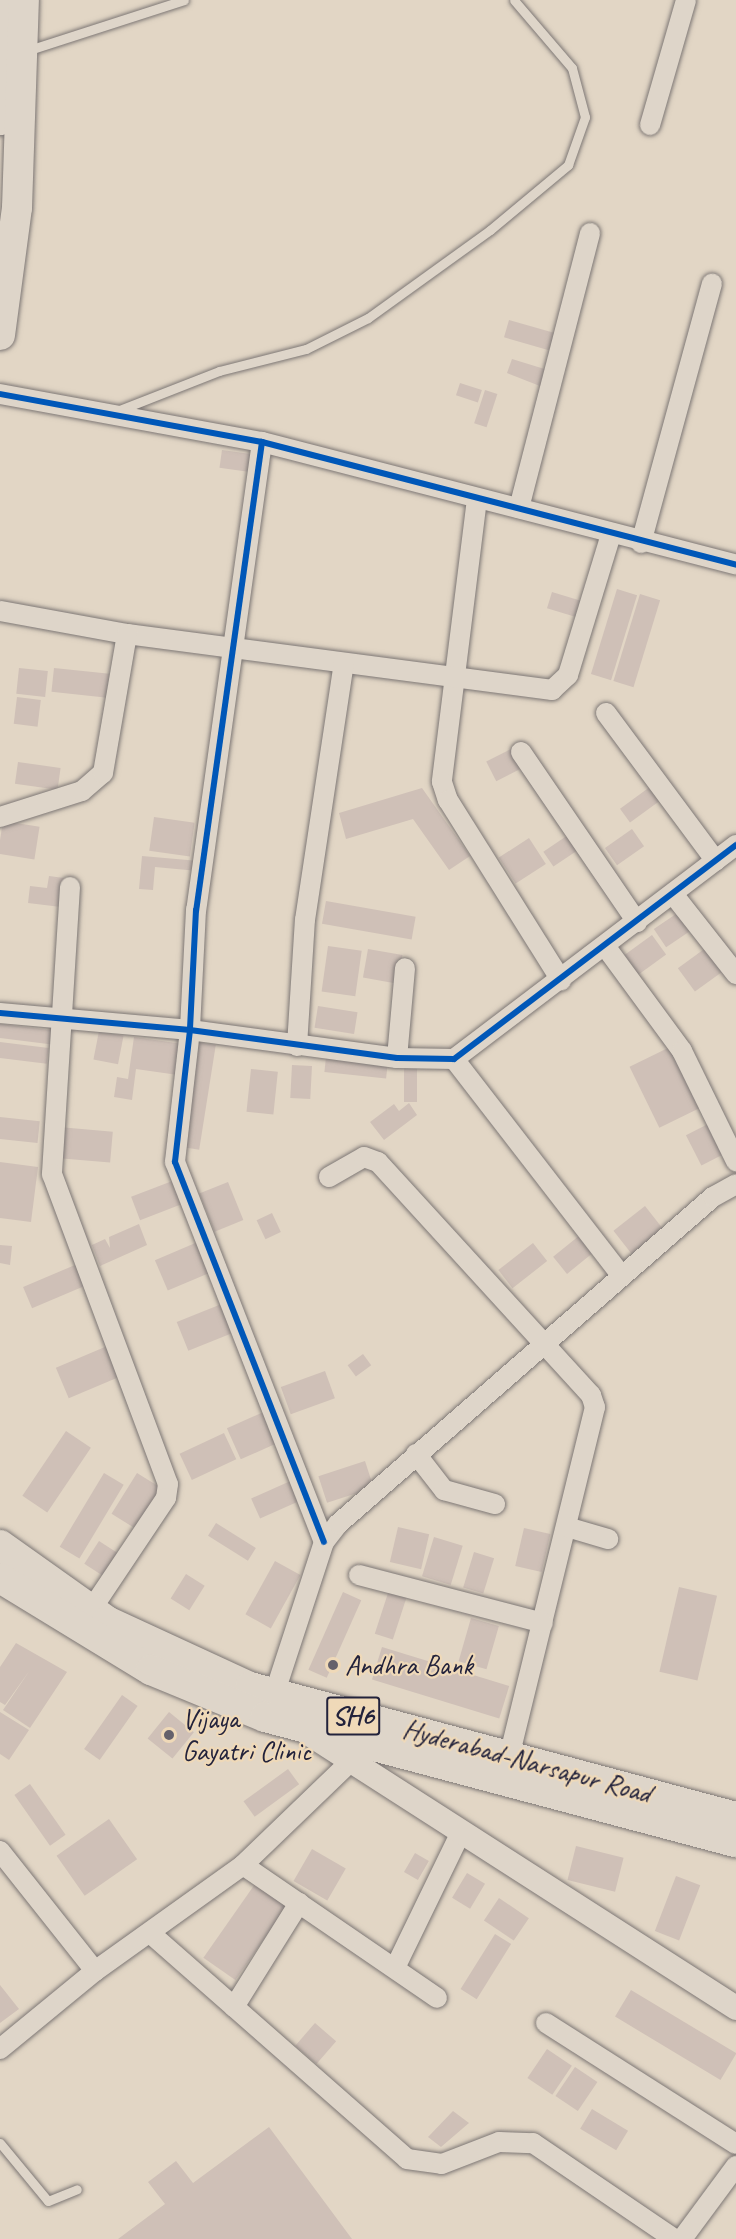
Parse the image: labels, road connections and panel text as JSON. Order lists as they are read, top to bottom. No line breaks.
{"streets":{"main road":["SH6","Hyderabad-Narsapur Road"]},"places":["Andhra Bank","Vijaya Gayatri Clinic"]}
